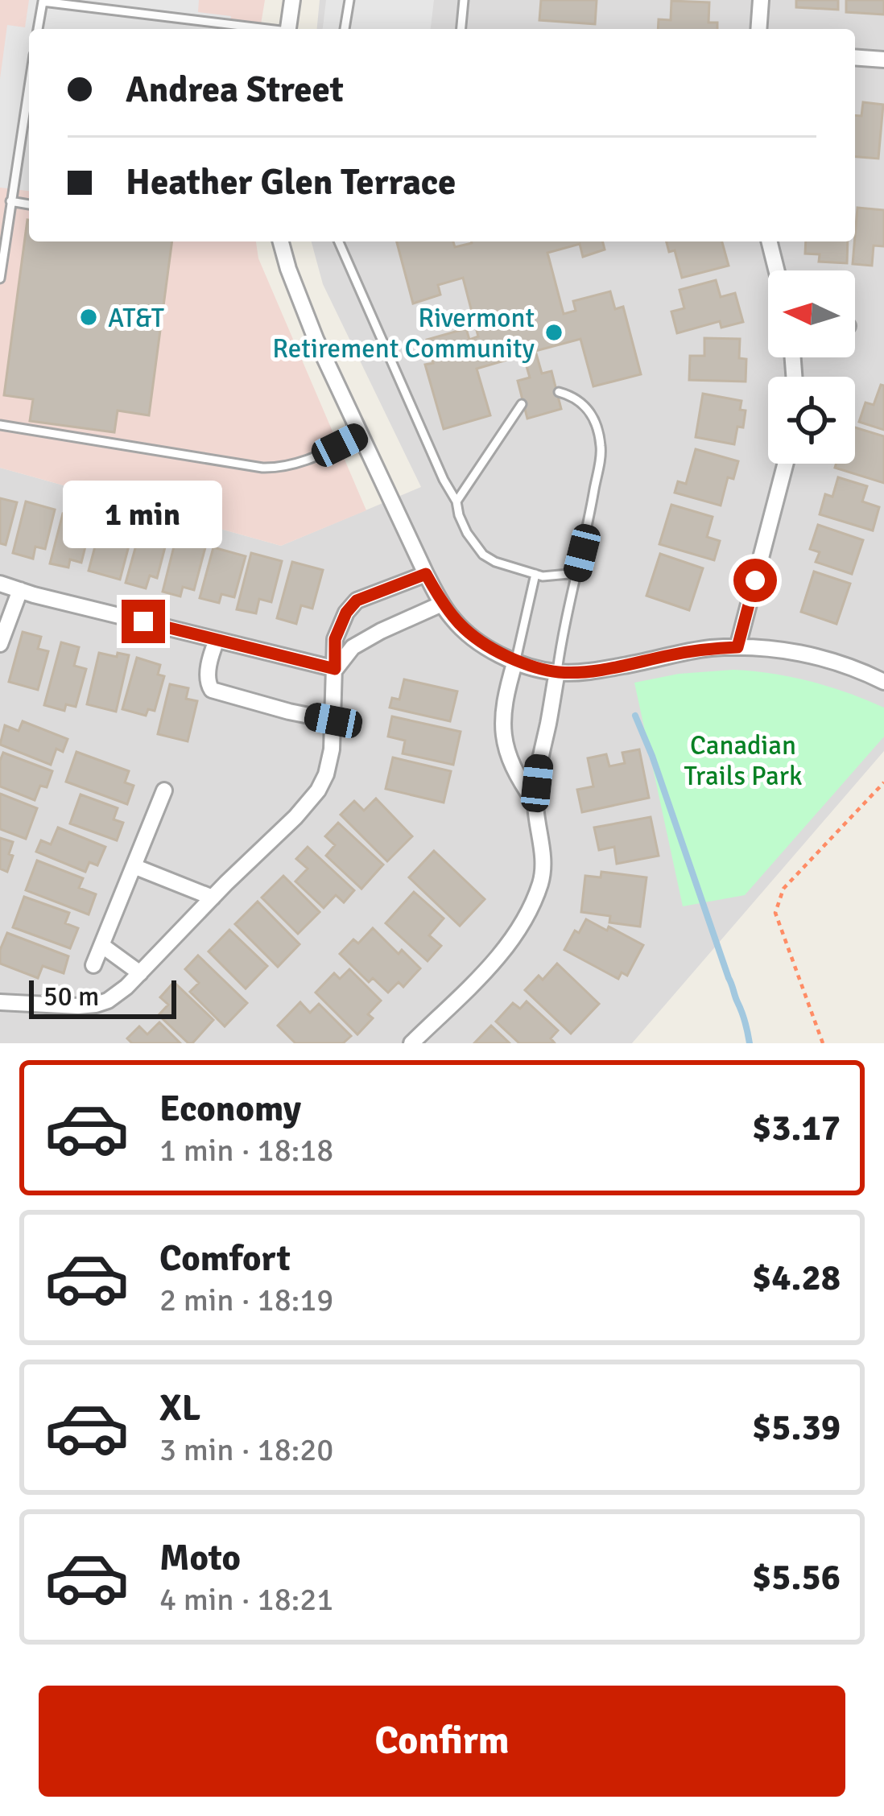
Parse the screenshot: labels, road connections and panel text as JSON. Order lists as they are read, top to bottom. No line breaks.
{"parks":["Canadian Trails Park"],"places":["AT&T","Rivermont Retirement Community"],"scale_bar":"50 m","north":"left","page":{"banner":["Andrea Street","Heather Glen Terrace"],"bubble":"1 min","scale":"50 m","list":[{"name":"Economy","note":"1 min · 18:18","value":"$3.17"},{"name":"Comfort","note":"2 min · 18:19","value":"$4.28"},{"name":"XL","note":"3 min · 18:20","value":"$5.39"},{"name":"Moto","note":"4 min · 18:21","value":"$5.56"}],"buttons":"Confirm"}}
